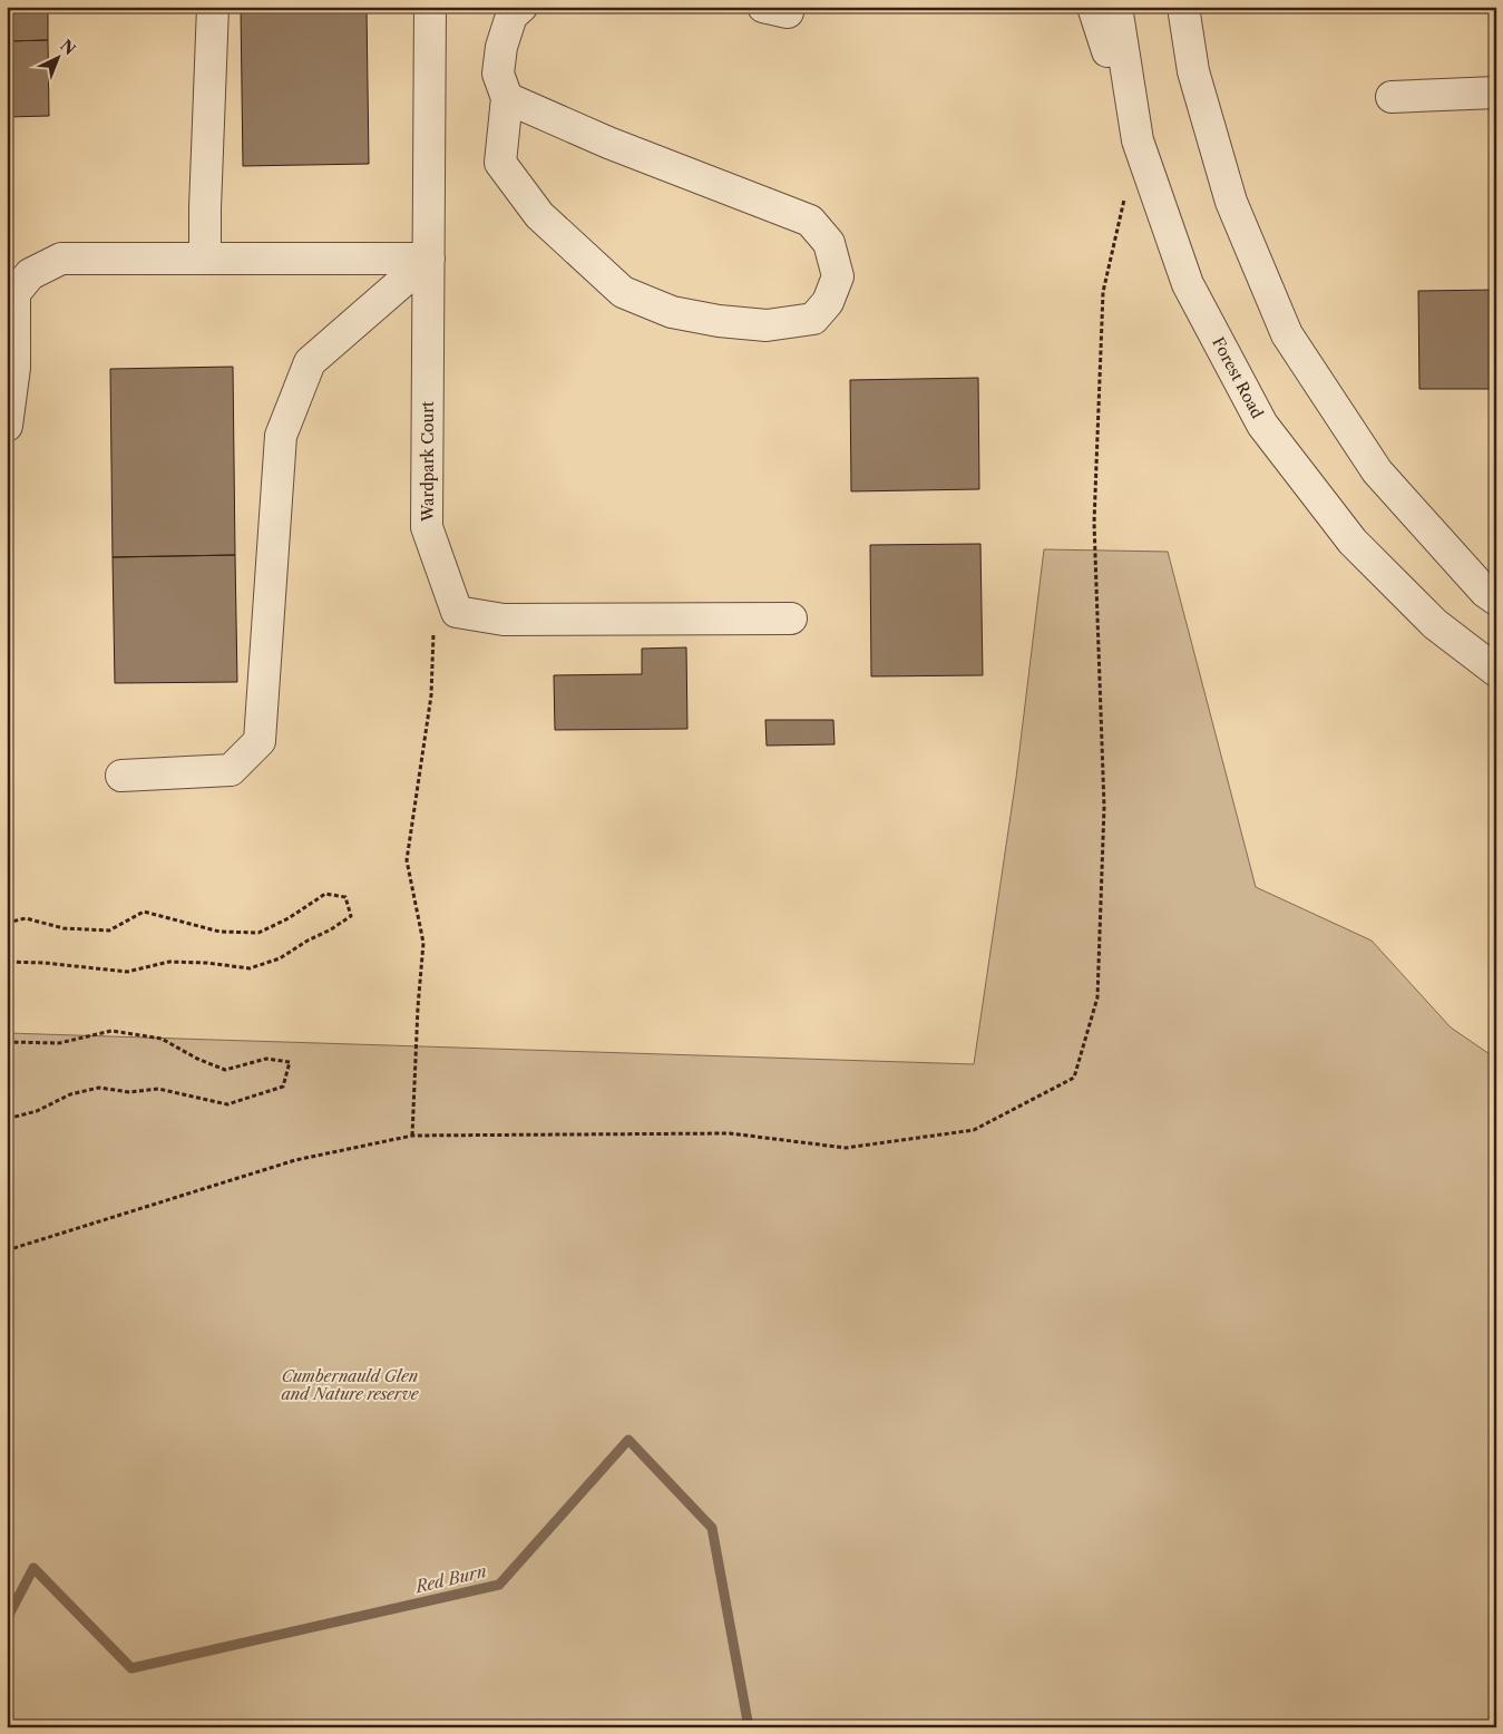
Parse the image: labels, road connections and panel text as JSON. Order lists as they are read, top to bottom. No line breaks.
{"streets":{"street":["Forest Road","Wardpark Court"]},"water":["Red Burn"],"parks":["Cumbernauld Glen and Nature reserve"],"north":"top right"}
